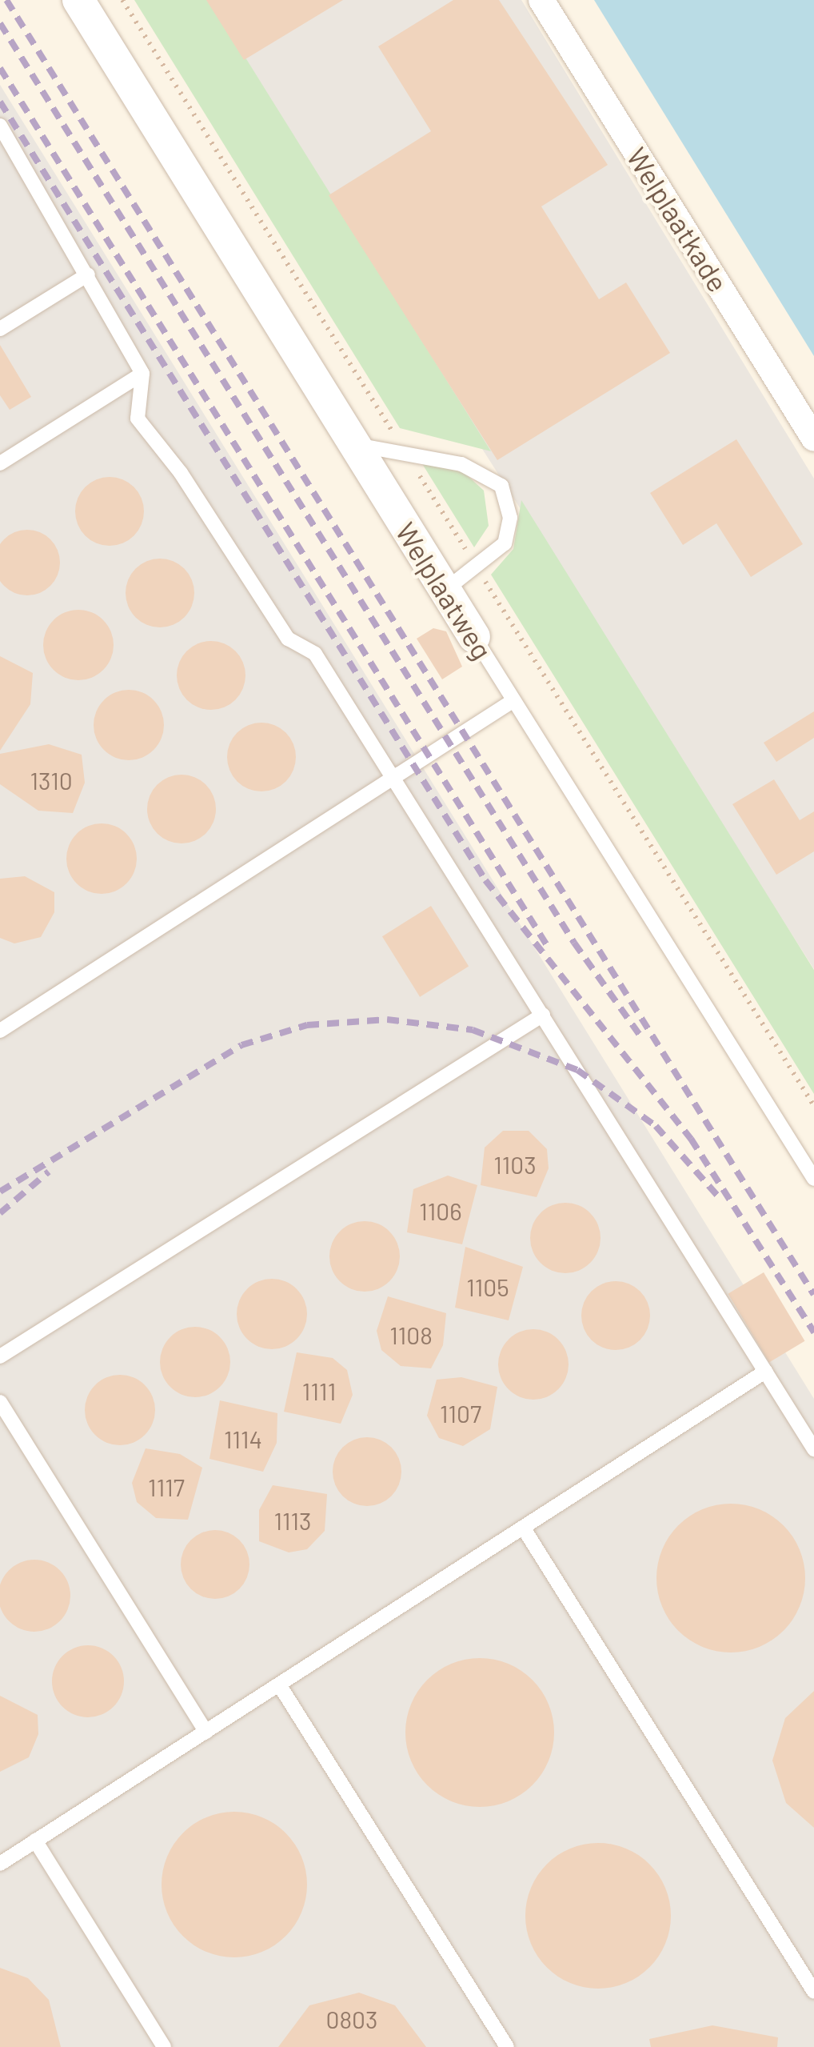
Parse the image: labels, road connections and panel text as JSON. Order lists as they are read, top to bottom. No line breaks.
{"streets":{"street":["Welplaatkade","Welplaatweg"]},"house_numbers":["1310","1103","1106","1105","1108","1111","1107","1114","1117","1113","0803"]}
